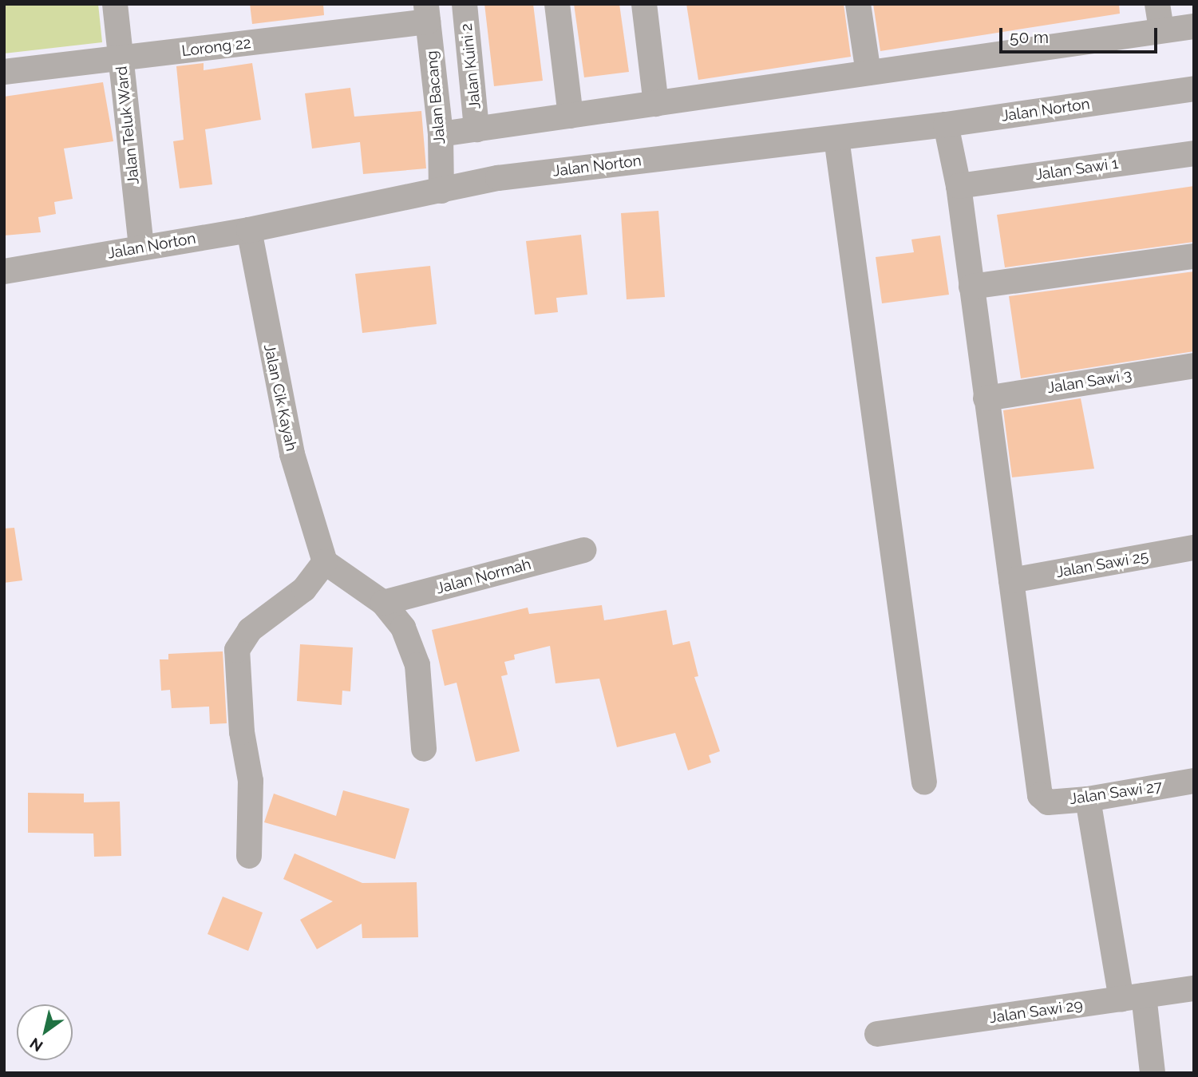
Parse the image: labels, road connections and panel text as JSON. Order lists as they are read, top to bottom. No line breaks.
{"streets":{"street":["Lorong 22","Jalan Kuini 2","Jalan Bacang","Jalan Norton","Jalan Teluk Ward","Jalan Sawi 1","Jalan Sawi 3","Jalan Cik Kayah","Jalan Sawi 25","Jalan Normah","Jalan Sawi 27","Jalan Sawi 29"]},"crossings":[["Lorong 22","Jalan Bacang"],["Lorong 22","Jalan Teluk Ward"],["Jalan Bacang","Jalan Norton"],["Jalan Norton","Jalan Teluk Ward"],["Jalan Norton","Jalan Cik Kayah"],["Jalan Sawi 25","Jalan Sawi 27"]],"scale_bar":"50 m","north":"bottom left"}
